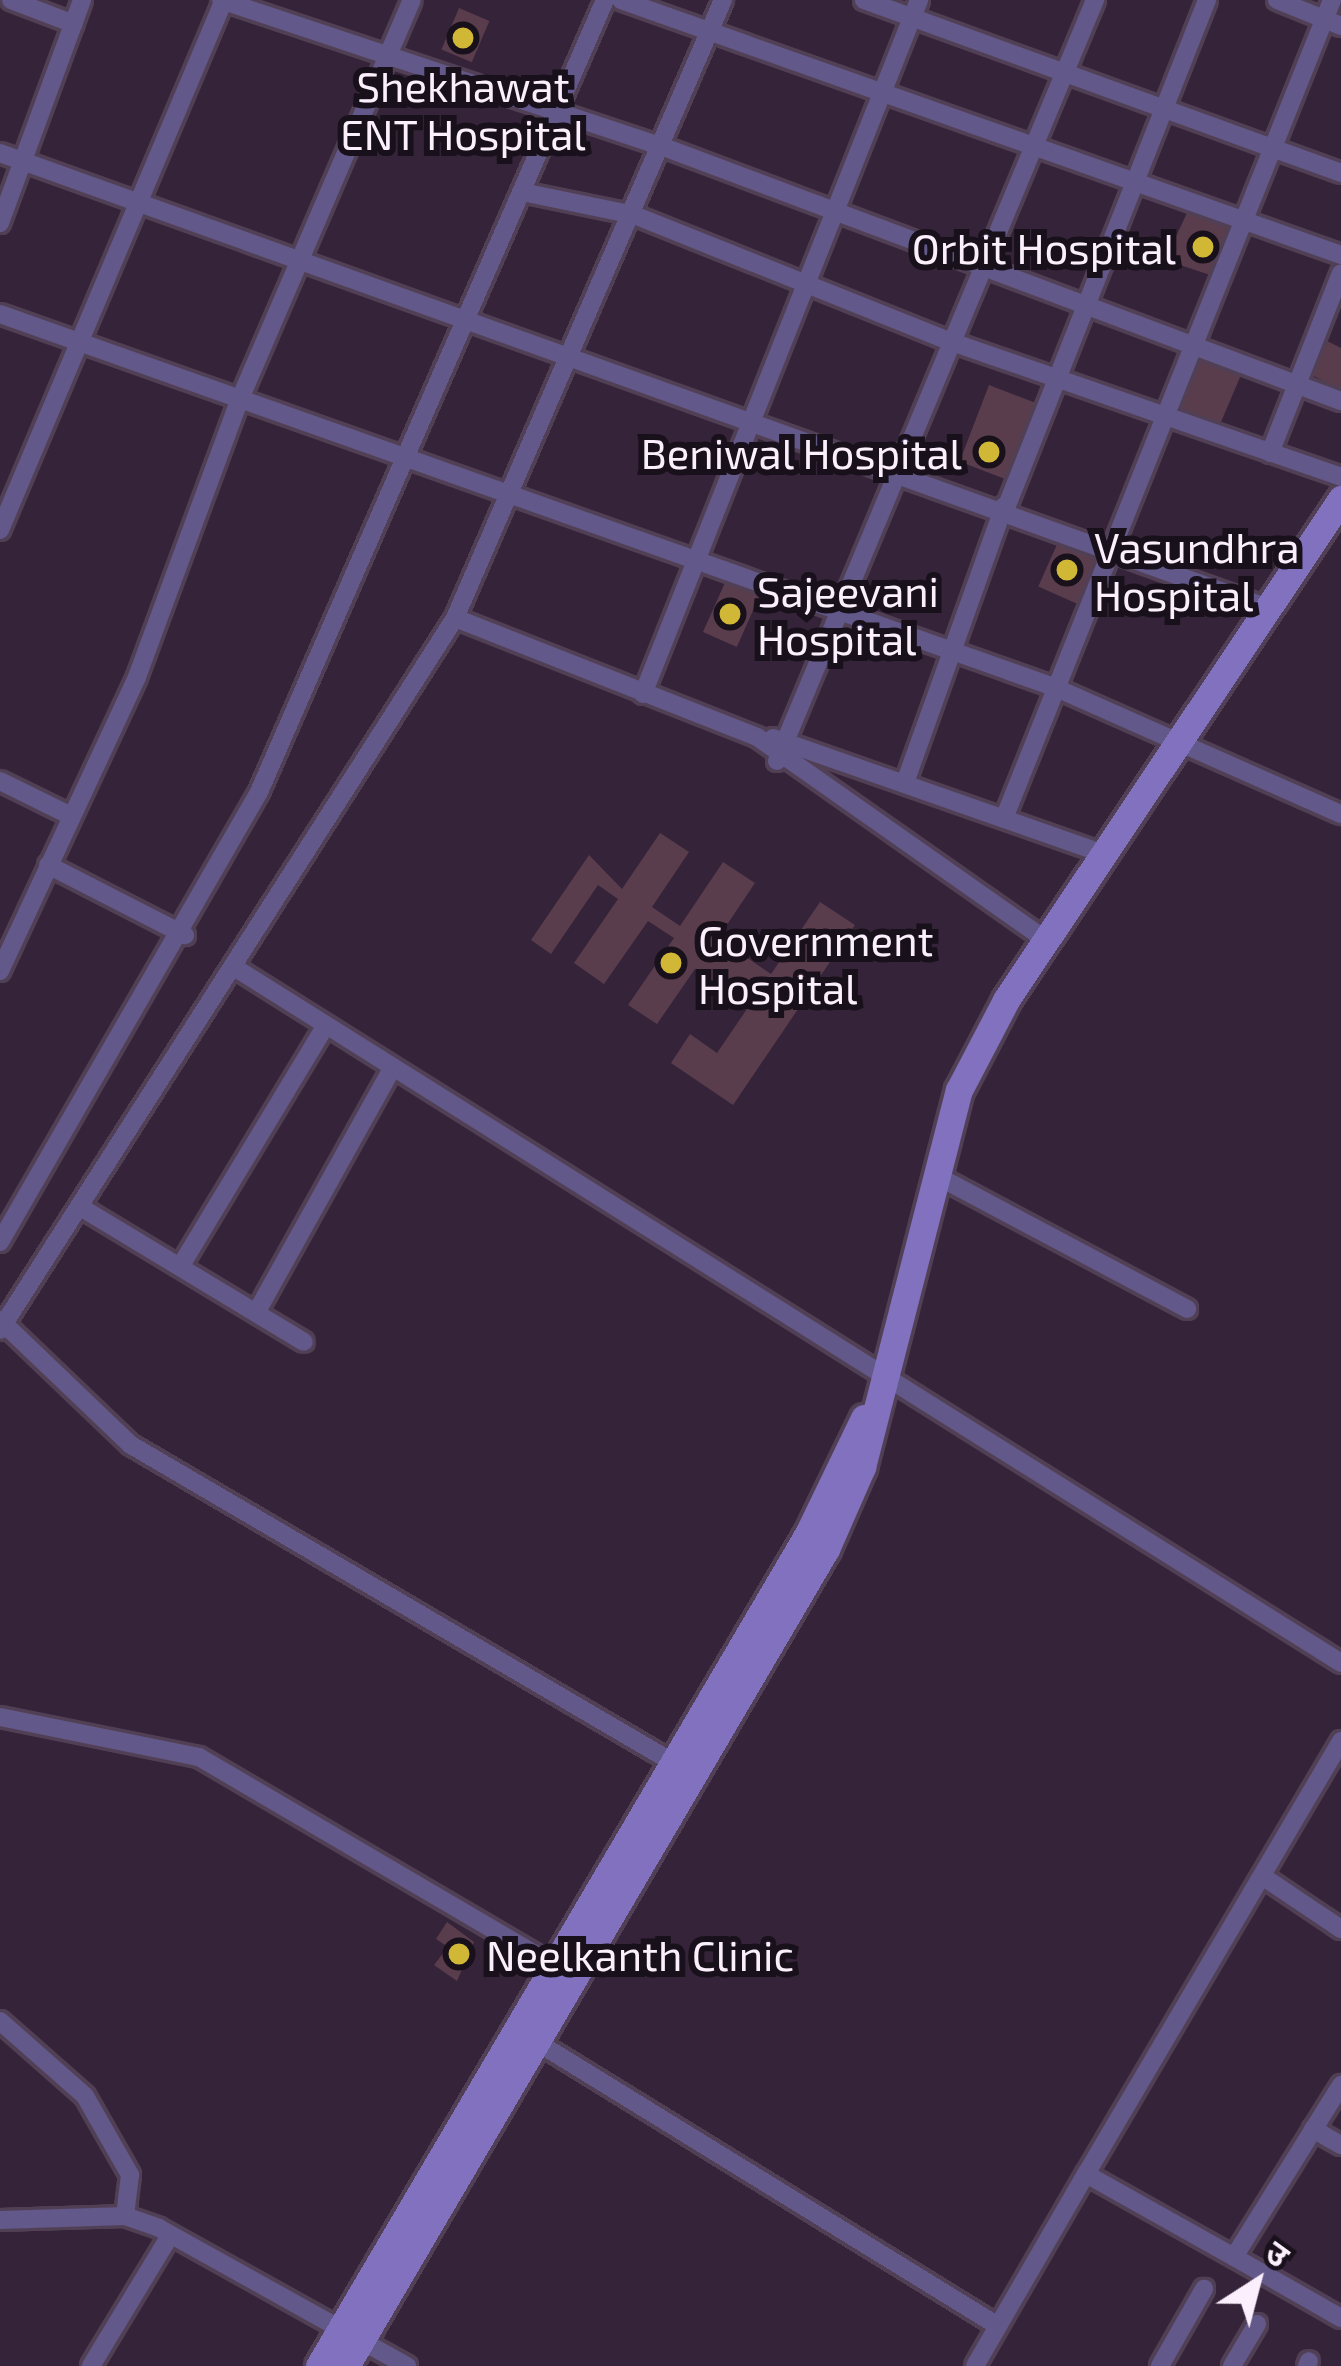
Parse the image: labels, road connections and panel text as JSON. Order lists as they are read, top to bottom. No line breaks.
{"places":["Shekhawat ENT Hospital","Orbit Hospital","Beniwal Hospital","Vasundhra Hospital","Sajeevani Hospital","Government Hospital","Neelkanth Clinic"],"north":"top right"}
